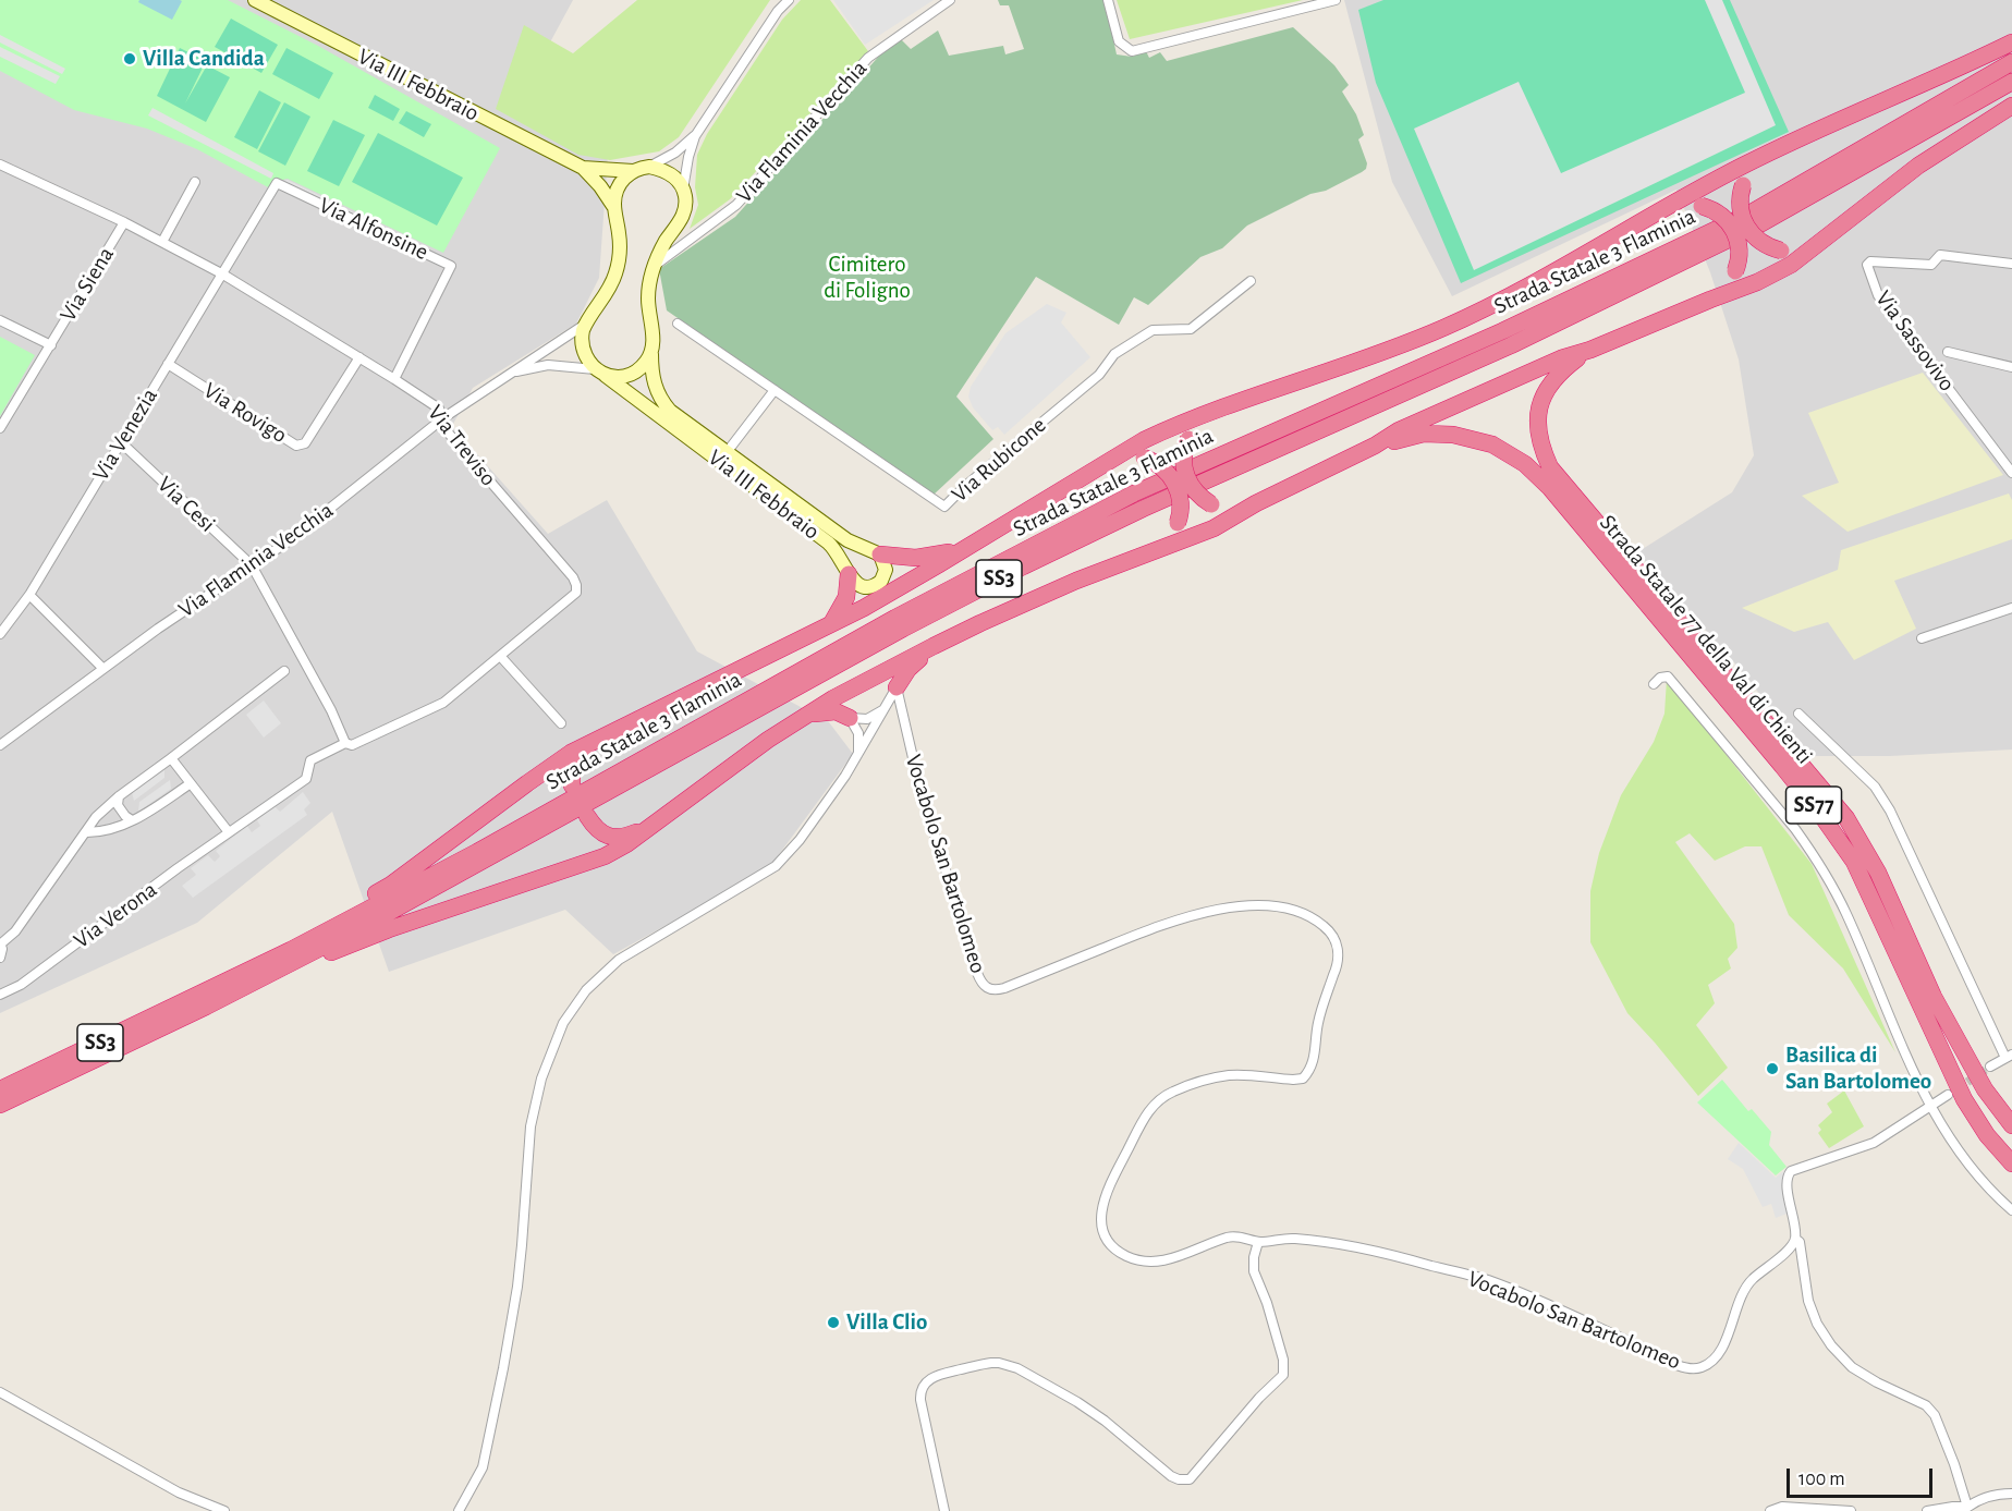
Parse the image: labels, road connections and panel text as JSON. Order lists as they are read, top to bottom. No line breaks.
{"streets":{"highway":["Strada Statale 3 Flaminia","SS3","Strada Statale 77 della Val di Chienti","SS77"],"main road":["Via III Febbraio","Via Flaminia Vecchia"],"street":["Via Alfonsine","Via Siena","Via Sassovivo","Via Rovigo","Via Venezia","Via Treviso","Via Rubicone","Via Cesi","Vocabolo San Bartolomeo","Via Verona"]},"crossings":[["Via III Febbraio","Via Flaminia Vecchia"],["Via Flaminia Vecchia","Via Treviso"],["Via Flaminia Vecchia","Via Cesi"],["Via Alfonsine","Via Venezia"],["Via Alfonsine","Via Treviso"],["Via Siena","Via Treviso"],["Via Rovigo","Via Venezia"],["Via Rovigo","Via Treviso"],["Via Venezia","Via Treviso"],["Via Venezia","Via Cesi"],["Via Treviso","Via Verona"]],"parks":["Cimitero di Foligno"],"places":["Villa Candida","Basilica di San Bartolomeo","Villa Clio"],"scale_bar":"100 m"}
